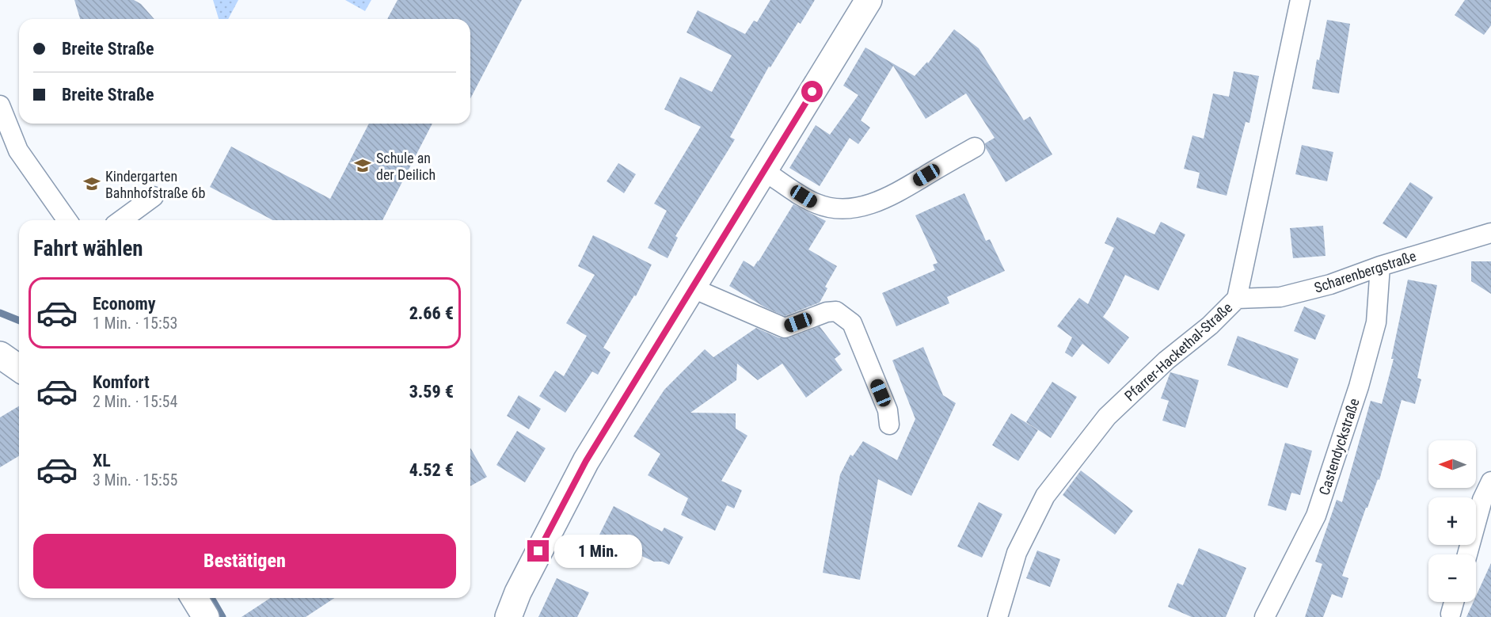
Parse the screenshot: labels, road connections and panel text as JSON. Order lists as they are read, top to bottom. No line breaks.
{"streets":{"street":["Scharenbergstraße","Pfarrer-Hackethal-Straße","Castendyckstraße"]},"crossings":[["Scharenbergstraße","Pfarrer-Hackethal-Straße"],["Scharenbergstraße","Castendyckstraße"]],"places":{"school or university":["Schule an der Deilich","Kindergarten Bahnhofstraße 6b"]},"north":"left","page":{"banner":["Breite Straße","Breite Straße"],"heading":"Fahrt wählen","list":[{"name":"Economy","note":"1 Min. · 15:53","value":"2.66 €"},{"name":"Komfort","note":"2 Min. · 15:54","value":"3.59 €"},{"name":"XL","note":"3 Min. · 15:55","value":"4.52 €"}],"map_buttons":["+","−"],"buttons":"Bestätigen","bubble":"1 Min."}}
